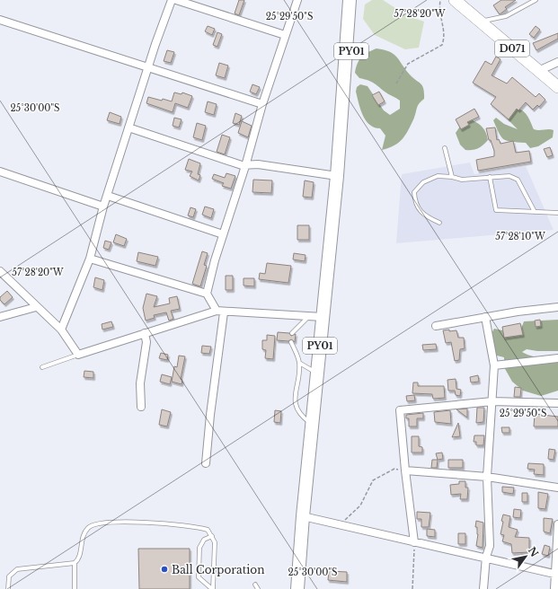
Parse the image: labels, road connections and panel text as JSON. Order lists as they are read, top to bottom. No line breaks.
{"streets":{"highway":["PY01"],"main road":["D071"]},"places":["Ball Corporation"],"north":"top right","coordinates":["57°28'20\"W","25°29'50\"S","25°30'00\"S","57°28'10\"W"]}
